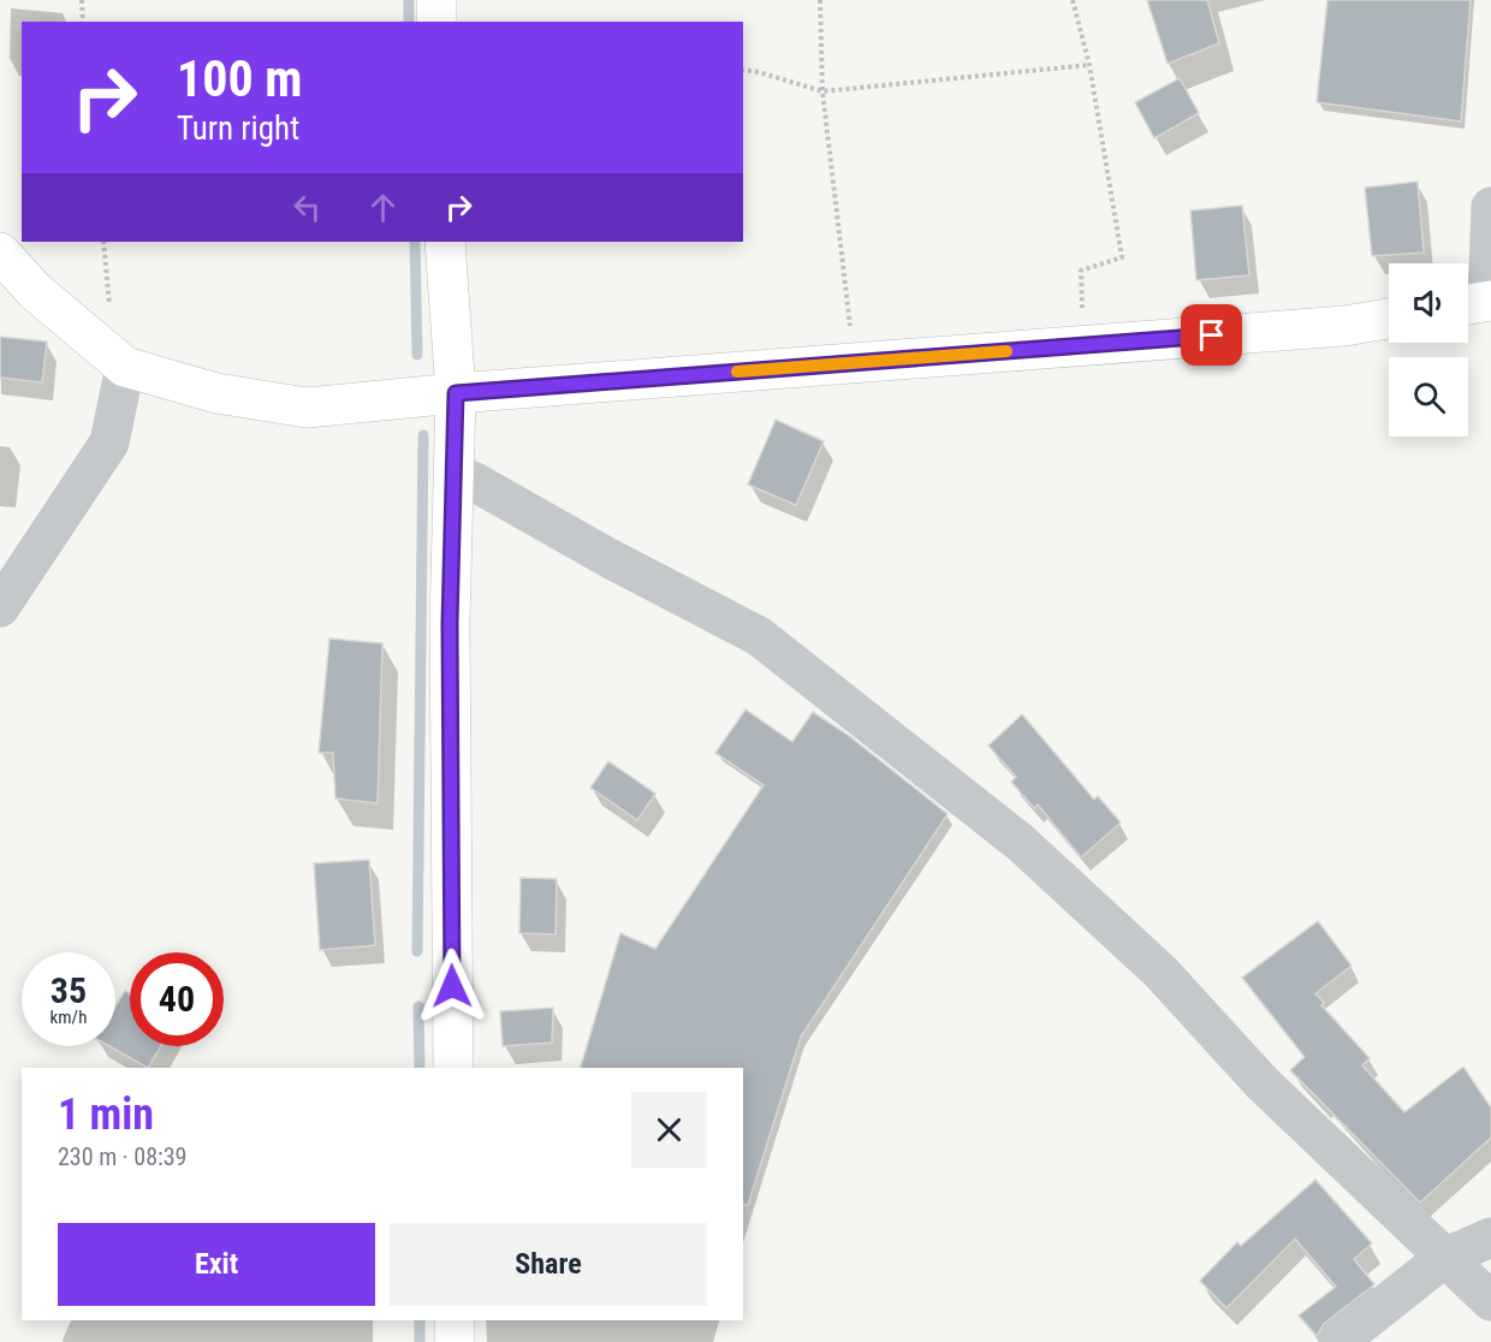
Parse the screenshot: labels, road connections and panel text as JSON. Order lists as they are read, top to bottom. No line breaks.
{"page":{"turn":["100 m","Turn right"],"speed":"35 km/h","limit":"40","heading":["1 min","230 m · 08:39"],"buttons":["Exit","Share"]}}
